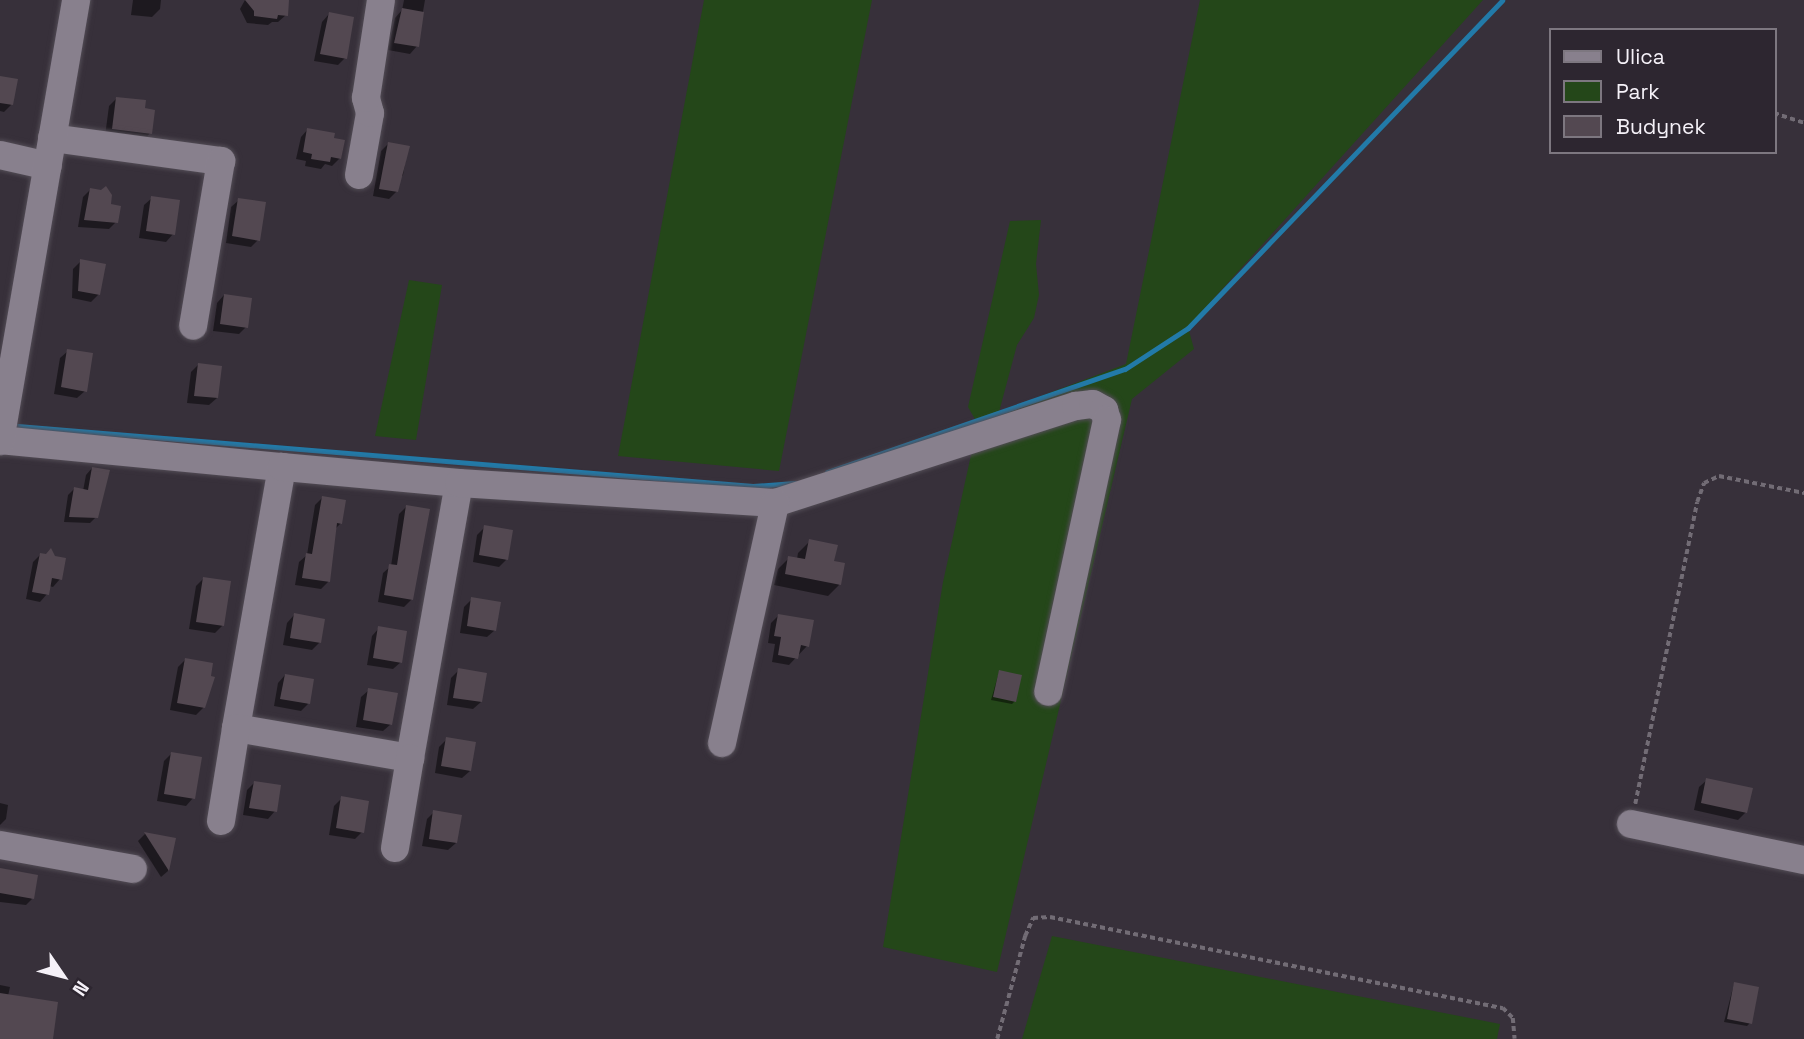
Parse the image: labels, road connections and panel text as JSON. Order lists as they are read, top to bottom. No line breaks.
{"legend":["Ulica","Park","Budynek"],"north":"bottom right"}
